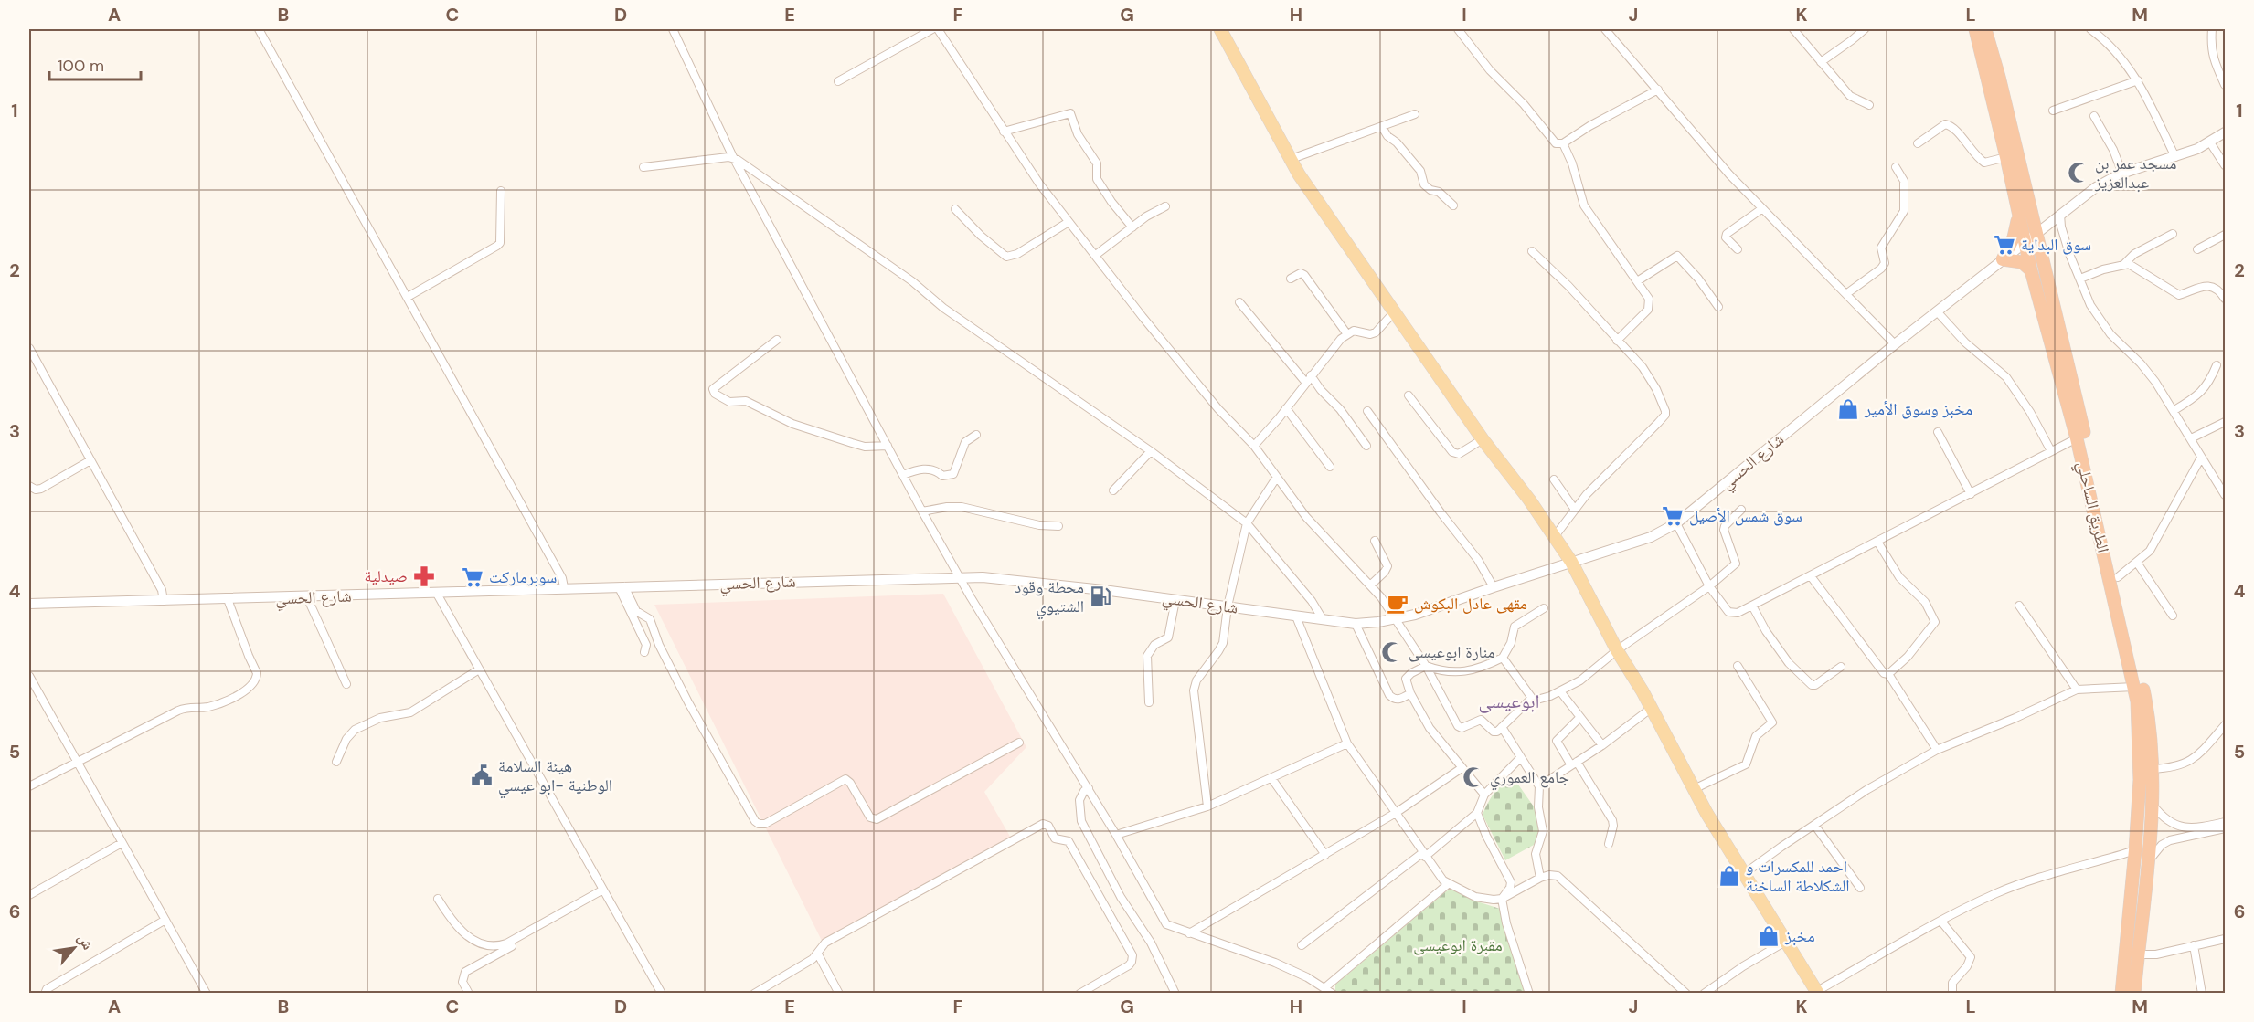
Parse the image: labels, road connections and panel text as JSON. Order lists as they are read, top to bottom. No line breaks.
{"streets":{"highway":["الطريق الساحلي"],"street":["شارع الحسي"]},"crossings":[["شارع الحسي","الطريق الساحلي"]],"districts":["ابوعيسى"],"parks":["مقبرة ابوعيسى"],"places":{"mosque":["مسجد عمر بن عبدالعزيز","منارة ابوعيسى","جامع العموري"],"supermarket":["سوق البداية","سوق شمس الأصيل","سوبرماركت"],"shop":["مخبز وسوق الأمير","احمد للمكسرات و الشكلاطة الساخنة","مخبز"],"pharmacy":["صيدلية"],"fuel station":["محطة وقود الشتيوي"],"cafe":["مقهى عادل البكوش"],"public building":["هيئة السلامة الوطنية -ابو عيسي"]},"scale_bar":"100 m","north":"top right","grid":{"columns":["A","B","C","D","E","F","G","H","I","J","K","L","M"],"rows":["1","2","3","4","5","6"]}}
